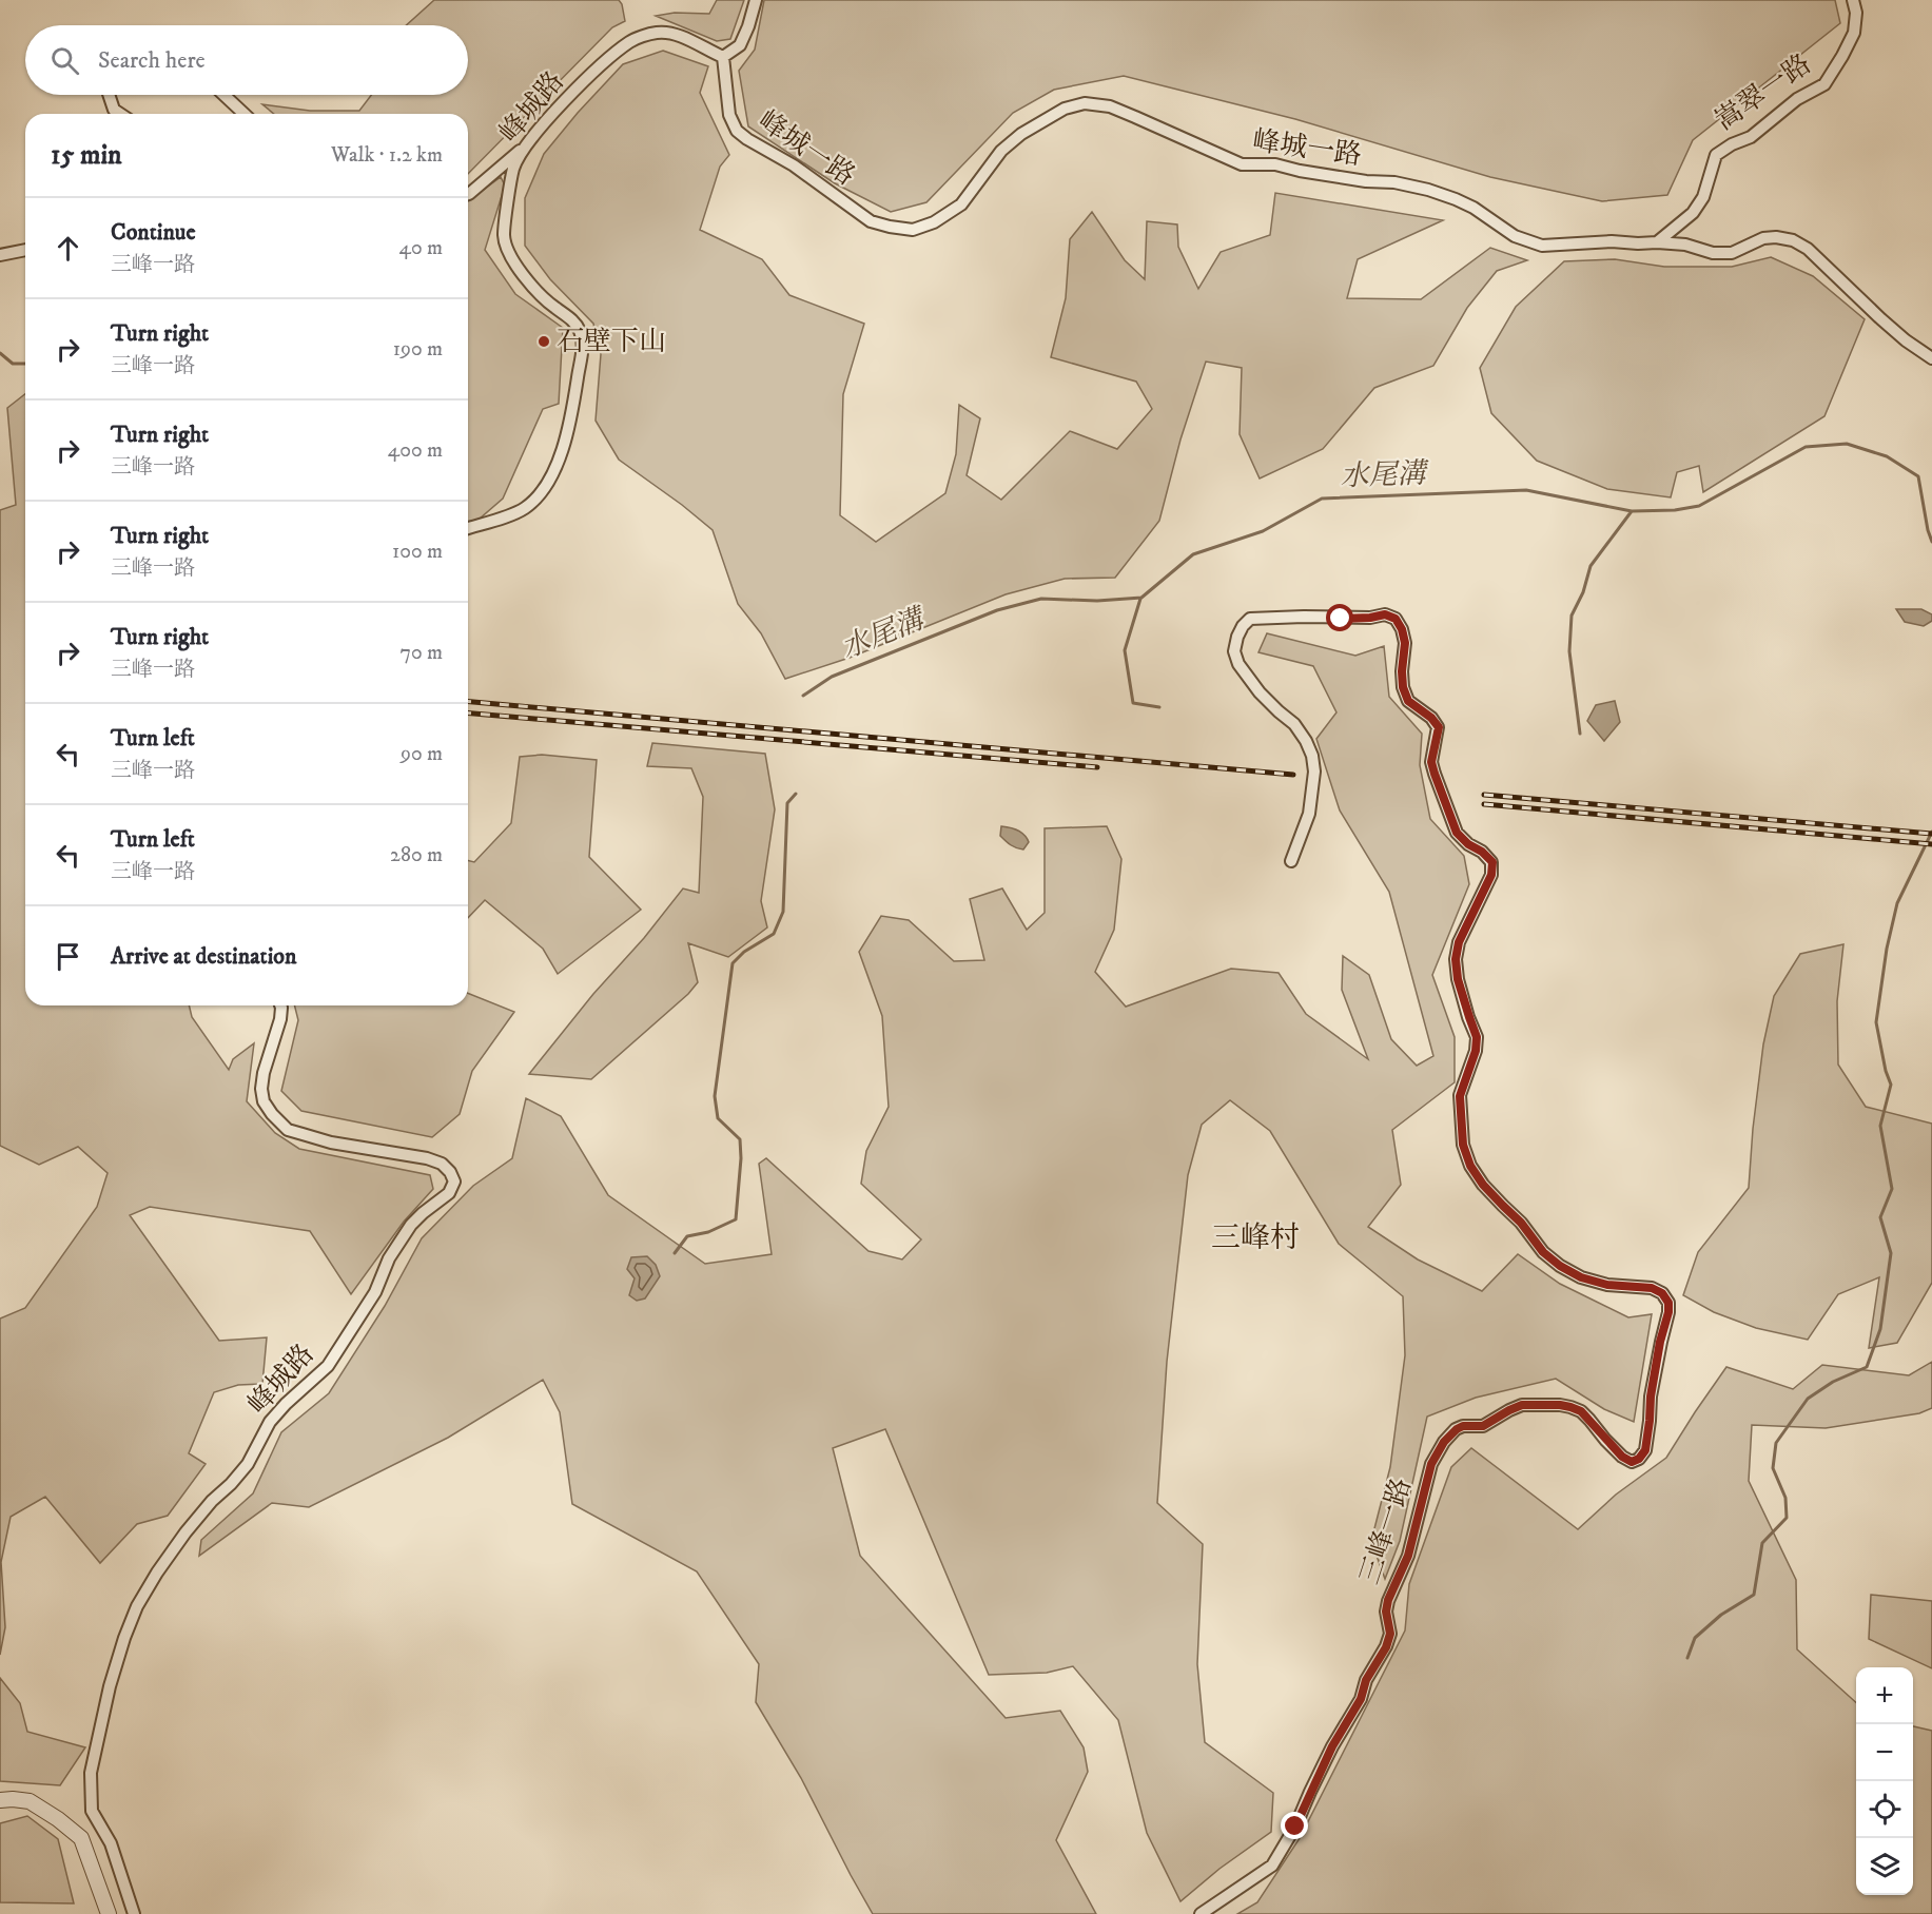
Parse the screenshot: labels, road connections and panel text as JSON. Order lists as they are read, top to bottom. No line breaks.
{"streets":{"street":["嵩翠一路","峰城路","峰城一路","三峰一路"]},"crossings":[["嵩翠一路","峰城一路"],["峰城路","峰城一路"]],"districts":["三峰村"],"water":["水尾溝"],"places":["石壁下山"],"page":{"search":"Search here","heading":["15 min","Walk · 1.2 km"],"list":[["Continue","三峰一路","40 m"],["Turn right","三峰一路","190 m"],["Turn right","三峰一路","400 m"],["Turn right","三峰一路","100 m"],["Turn right","三峰一路","70 m"],["Turn left","三峰一路","90 m"],["Turn left","三峰一路","280 m"],"Arrive at destination"],"map_buttons":["+","−"]}}
